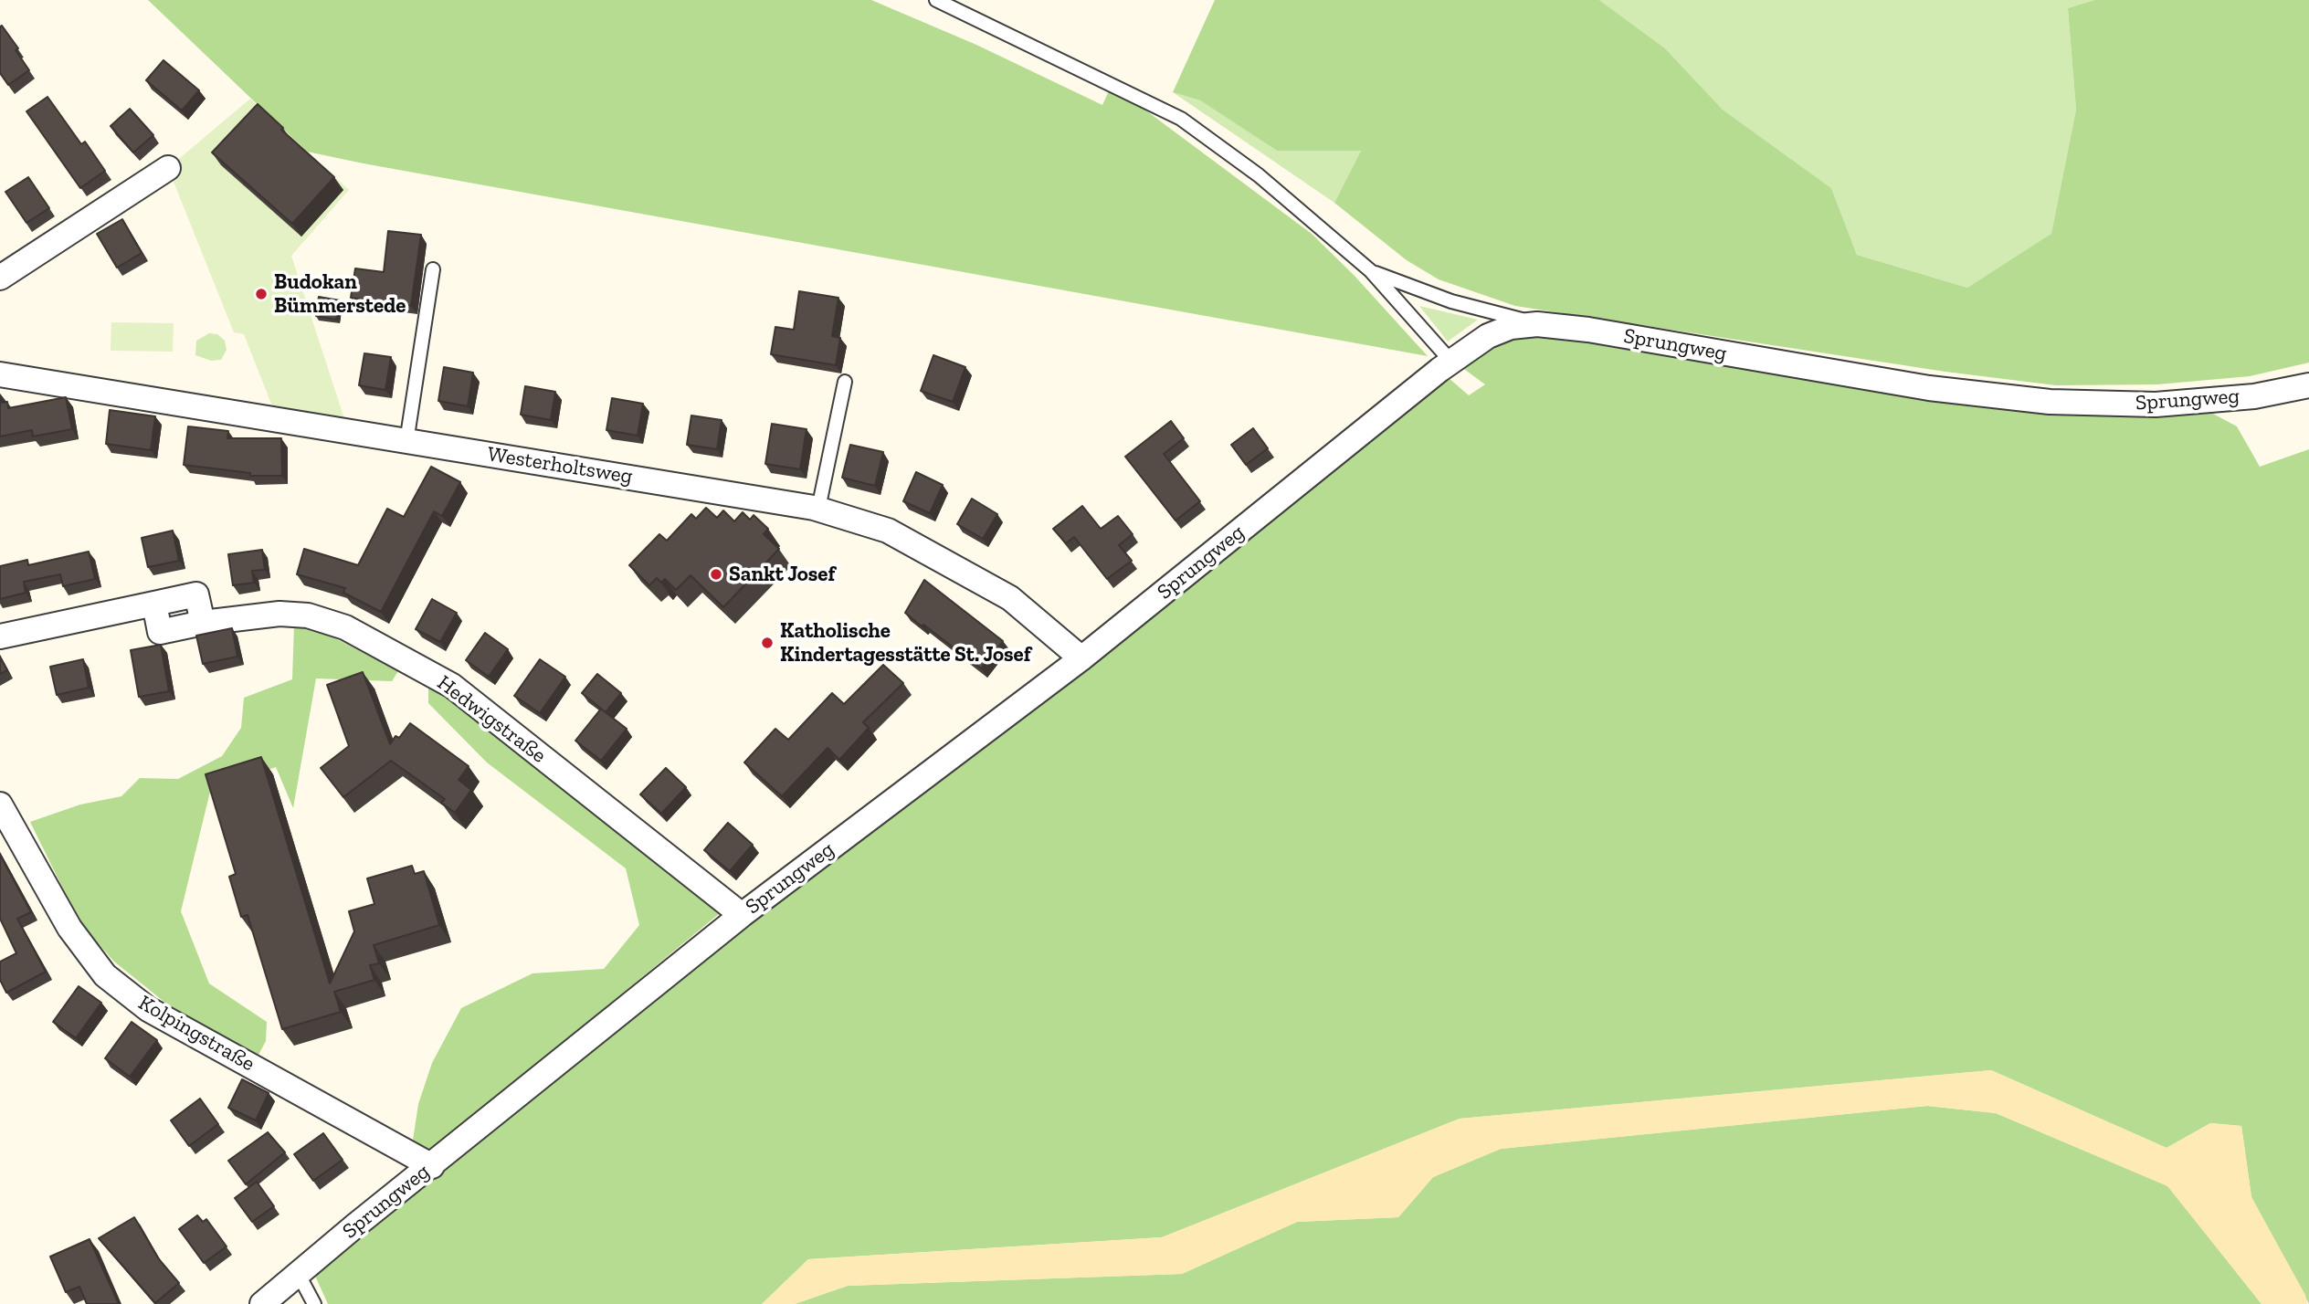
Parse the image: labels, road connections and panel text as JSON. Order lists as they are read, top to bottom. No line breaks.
{"streets":{"street":["Sprungweg","Westerholtsweg","Hedwigstraße","Kolpingstraße"]},"crossings":[["Sprungweg","Westerholtsweg"],["Sprungweg","Hedwigstraße"],["Sprungweg","Kolpingstraße"]],"places":["Budokan Bümmerstede","Sankt Josef","Katholische Kindertagesstätte St. Josef"]}
